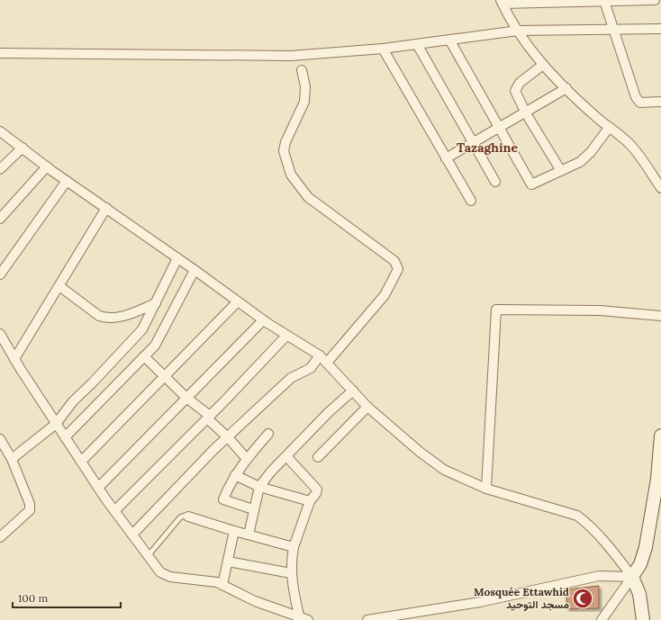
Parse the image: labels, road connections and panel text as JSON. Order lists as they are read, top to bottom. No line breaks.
{"districts":["Tazaghine"],"places":{"mosque":["Mosquée Ettawhid مسجد التوحيد"]},"scale_bar":"100 m"}
